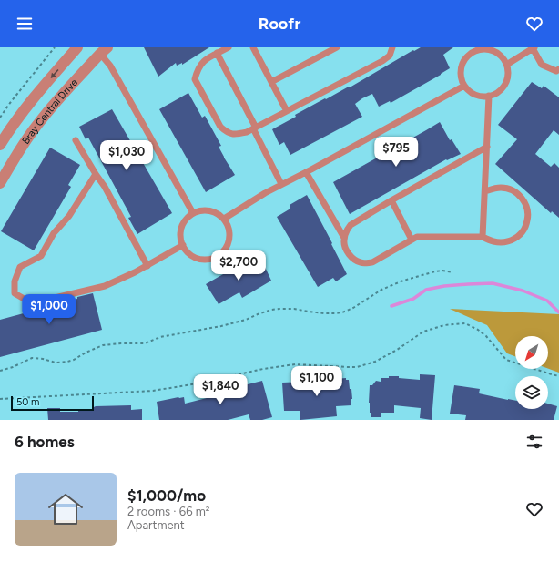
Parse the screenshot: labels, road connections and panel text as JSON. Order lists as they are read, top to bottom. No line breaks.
{"streets":{"street":["Bray Central Drive"]},"scale_bar":"50 m","north":"bottom left","page":{"header":"Roofr","price":["$795","$1,030","$2,700","$1,000","$1,100","$1,840"],"scale":"50 m","heading":"6 homes","list":[{"name":"$1,000/mo","note":"2 rooms · 66 m² · Apartment"}]}}
